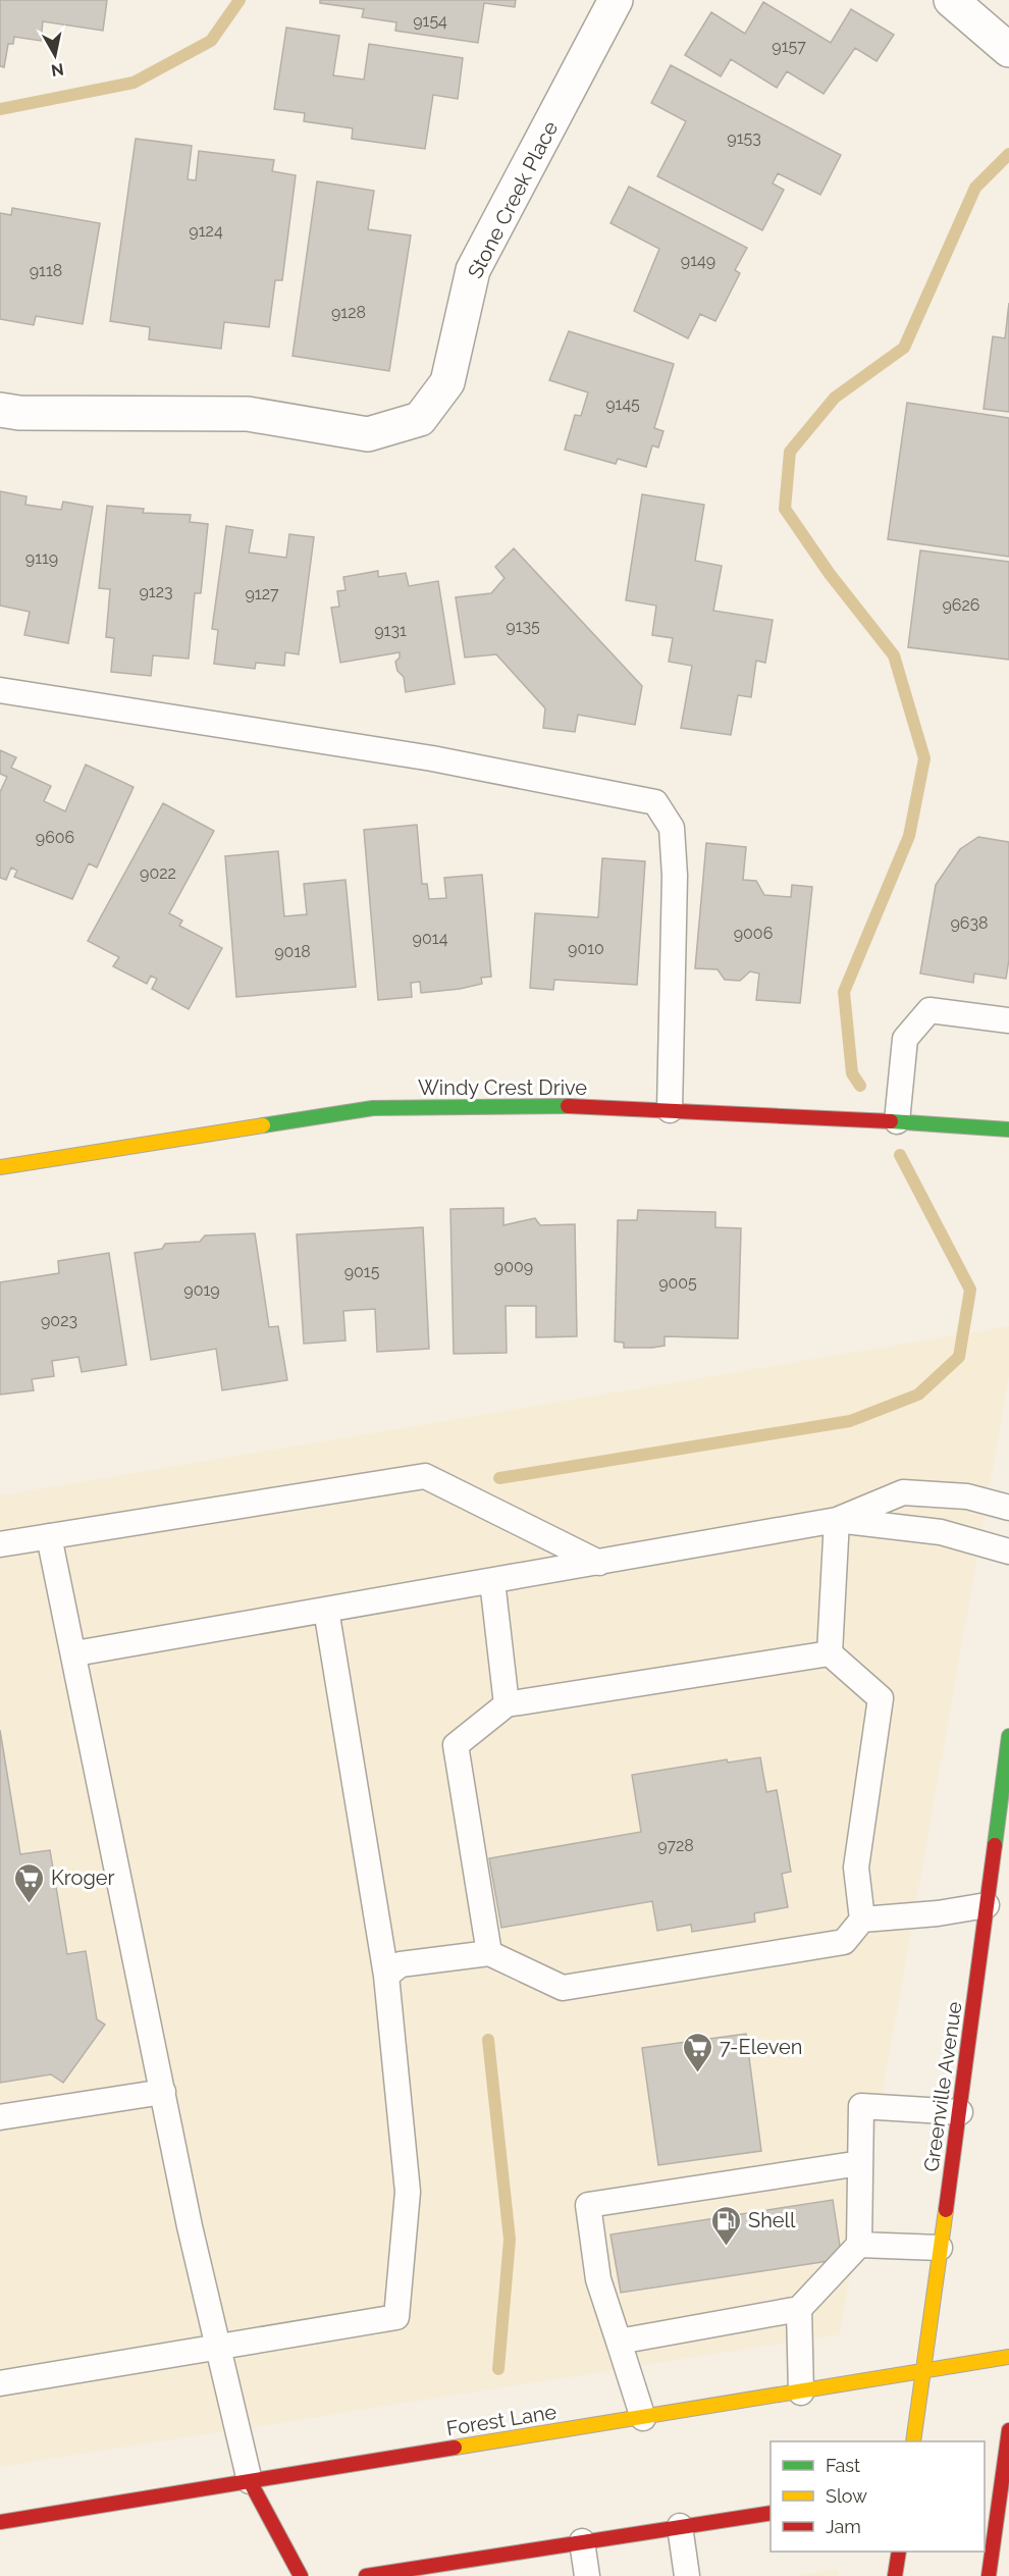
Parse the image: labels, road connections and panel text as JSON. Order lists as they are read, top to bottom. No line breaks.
{"streets":{"main road":["Windy Crest Drive","Greenville Avenue","Forest Lane"],"street":["Stone Creek Place"]},"crossings":[["Greenville Avenue","Forest Lane"]],"places":{"supermarket":["Kroger","7-Eleven"],"fuel station":["Shell"]},"house_numbers":["9154","9157","9153","9124","9149","9118","9128","9145","9119","9123","9127","9626","9135","9131","9606","9022","9638","9006","9014","9010","9018","9009","9015","9005","9019","9023","9728"],"legend":["Fast","Slow","Jam"],"north":"bottom"}
